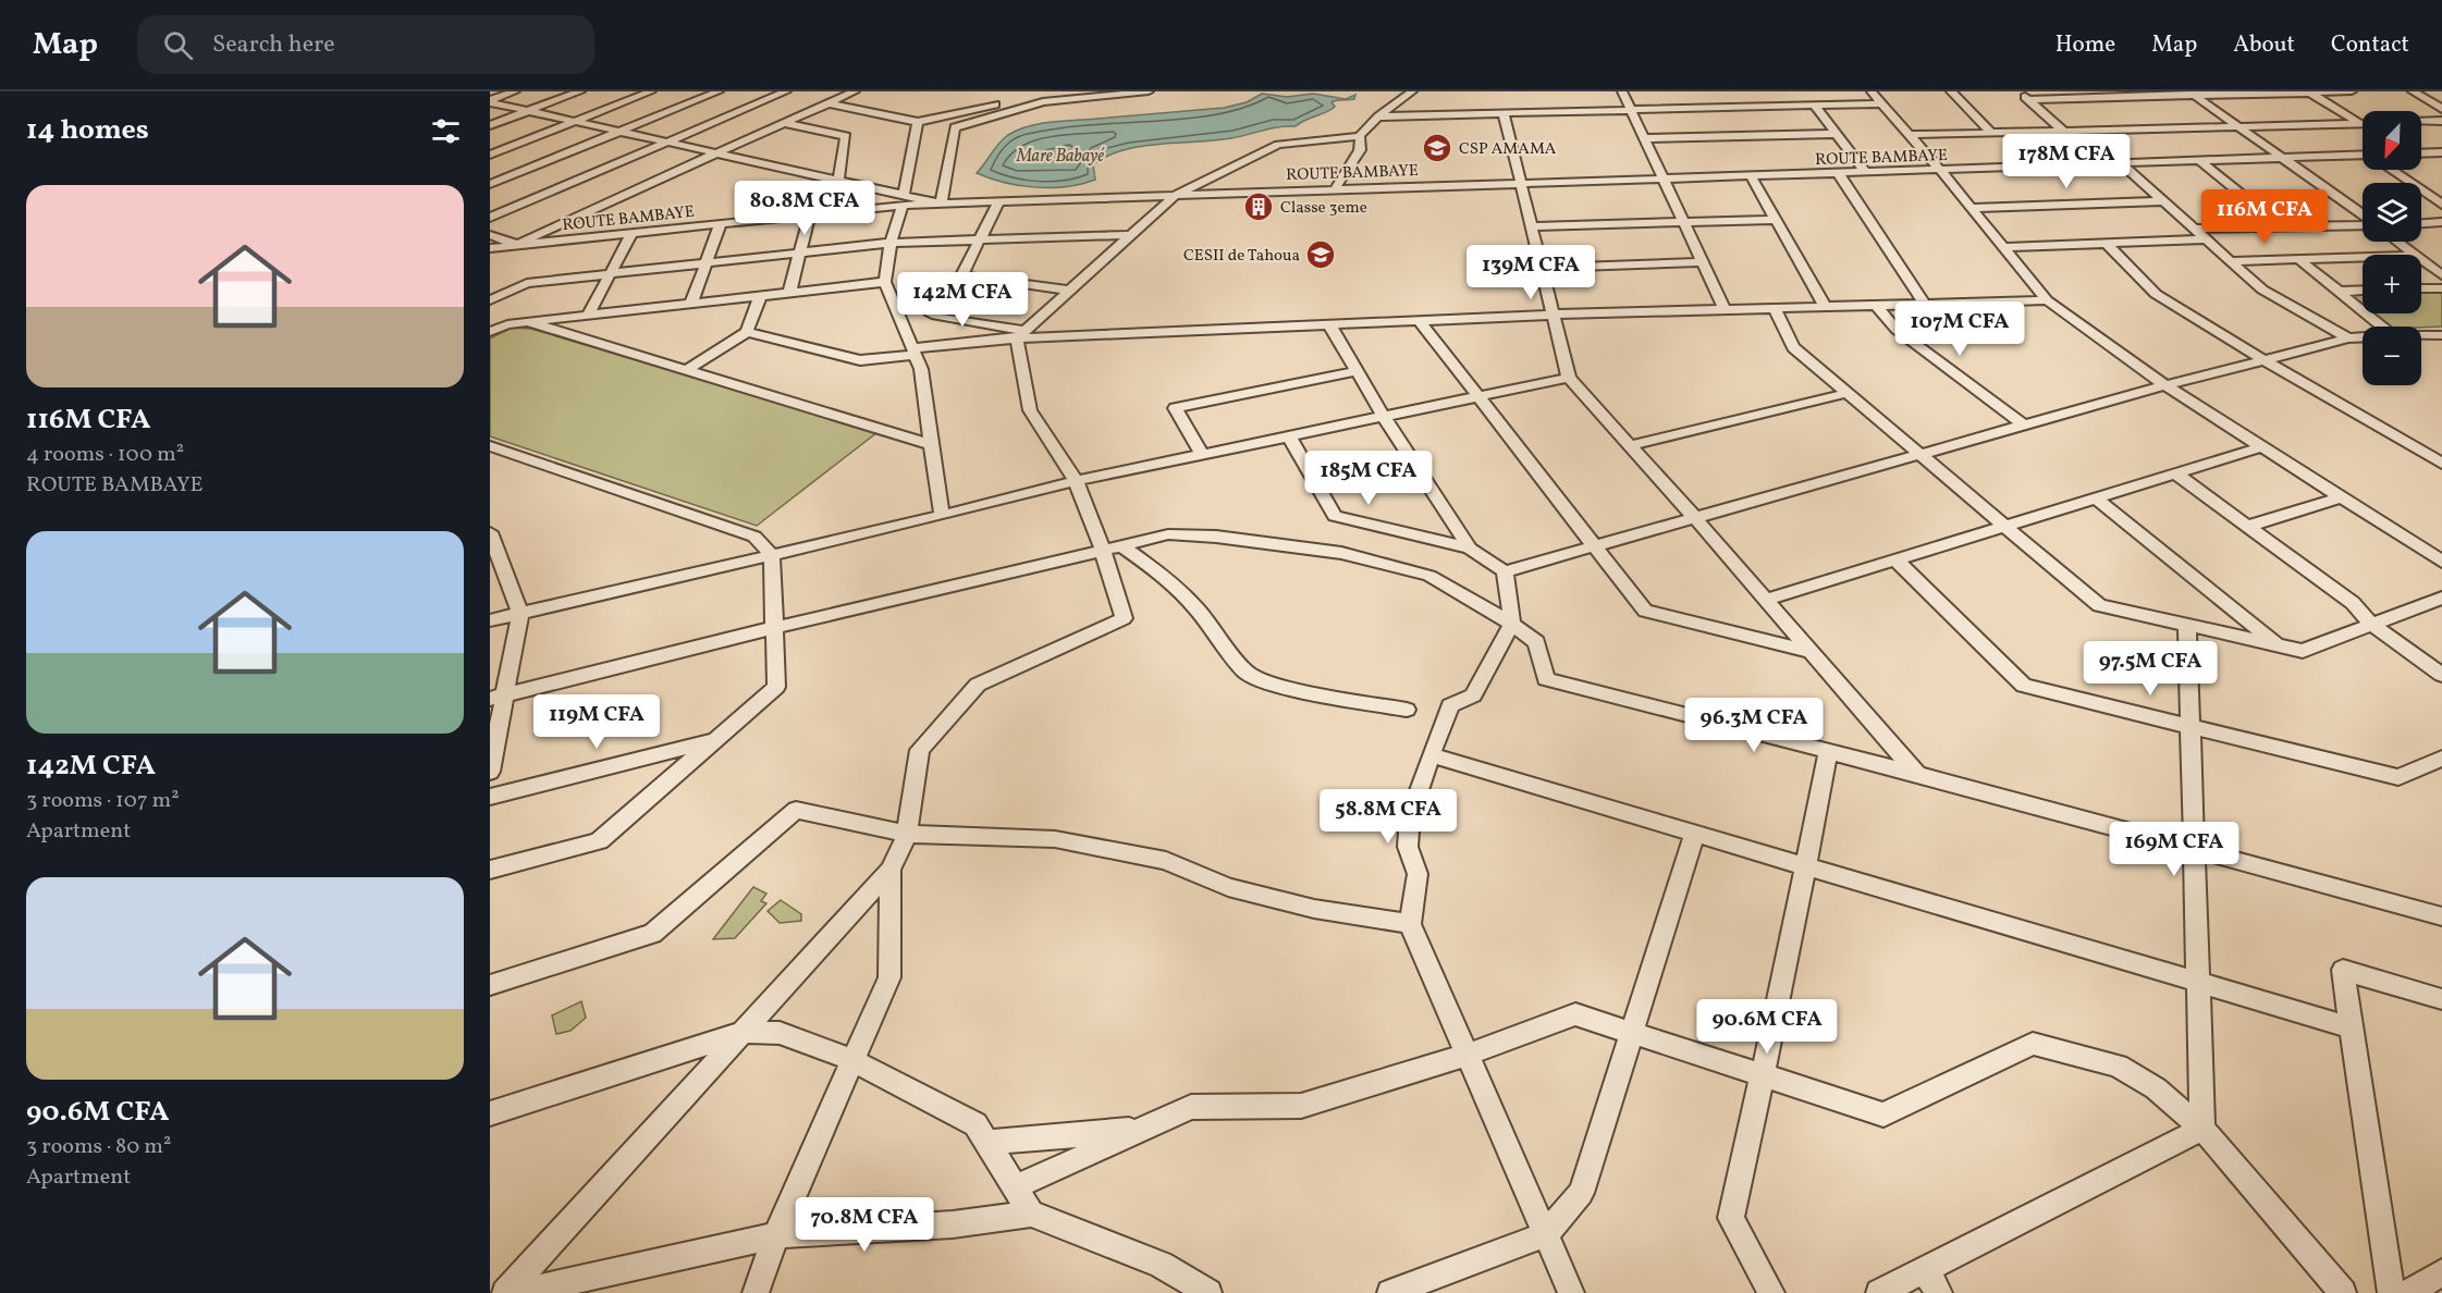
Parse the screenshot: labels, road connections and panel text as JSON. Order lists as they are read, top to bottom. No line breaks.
{"streets":{"street":["ROUTE BAMBAYE"]},"water":["Mare Babayé"],"places":{"school or university":["CSP AMAMA","CESII de Tahoua"],"building":["Classe 3eme"]},"north":"bottom left","page":{"header":"Map","search":"Search here","nav":["Home","Map","About","Contact"],"heading":"14 homes","map_buttons":["+","−"],"price":["178M CFA","80.8M CFA","116M CFA","139M CFA","142M CFA","107M CFA","185M CFA","97.5M CFA","119M CFA","96.3M CFA","58.8M CFA","169M CFA","90.6M CFA","70.8M CFA"],"list":[{"name":"116M CFA","note":"4 rooms · 100 m² · ROUTE BAMBAYE"},{"name":"142M CFA","note":"3 rooms · 107 m² · Apartment"},{"name":"90.6M CFA","note":"3 rooms · 80 m² · Apartment"}]}}
